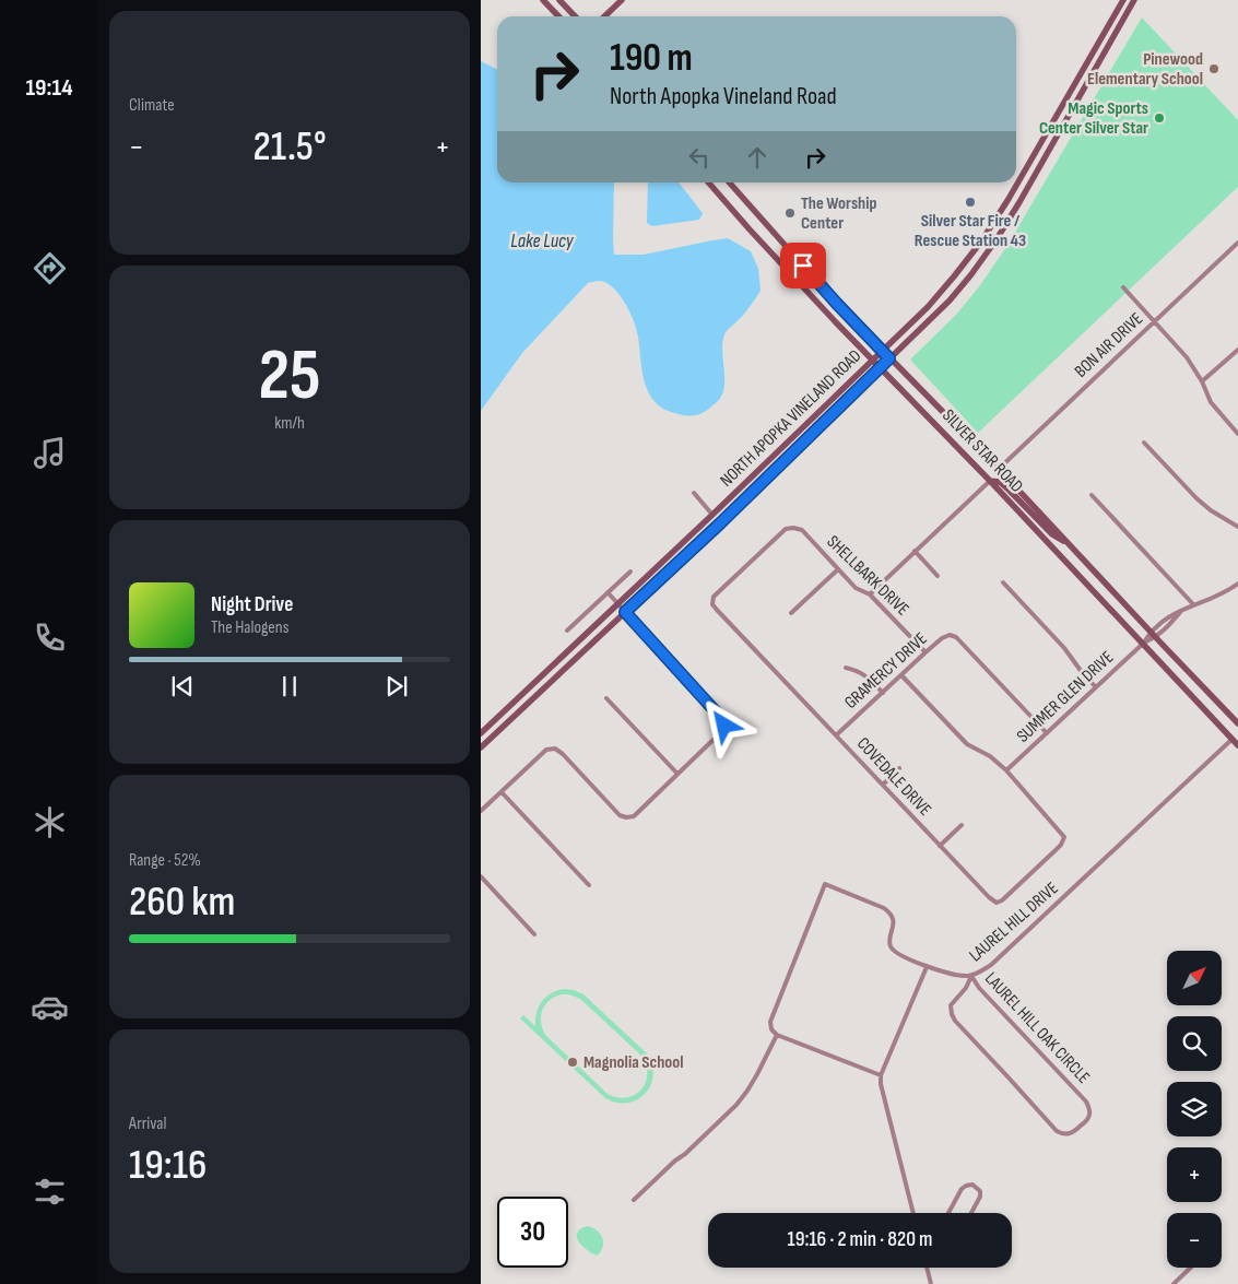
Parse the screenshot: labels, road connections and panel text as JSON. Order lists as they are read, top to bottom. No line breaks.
{"streets":{"main road":["NORTH APOPKA VINELAND ROAD","SILVER STAR ROAD"],"street":["BON AIR DRIVE","SHELLBARK DRIVE","GRAMERCY DRIVE","SUMMER GLEN DRIVE","COVEDALE DRIVE","LAUREL HILL DRIVE","LAUREL HILL OAK CIRCLE"]},"crossings":[["BON AIR DRIVE","SILVER STAR ROAD"],["NORTH APOPKA VINELAND ROAD","SILVER STAR ROAD"],["SILVER STAR ROAD","SUMMER GLEN DRIVE"],["SILVER STAR ROAD","LAUREL HILL DRIVE"],["SHELLBARK DRIVE","GRAMERCY DRIVE"],["SHELLBARK DRIVE","COVEDALE DRIVE"],["GRAMERCY DRIVE","SUMMER GLEN DRIVE"],["GRAMERCY DRIVE","COVEDALE DRIVE"],["SUMMER GLEN DRIVE","COVEDALE DRIVE"],["LAUREL HILL DRIVE","LAUREL HILL OAK CIRCLE"]],"water":["Lake Lucy"],"places":["Pinewood Elementary School","Magic Sports Center Silver Star","Silver Star Fire / Rescue Station 43","The Worship Center","Magnolia School"],"north":"top right","page":{"tabs":"19:14","tile":["Climate",["25","km/h"],["Range · 52%","260 km"],["Arrival","19:16"]],"turn":["190 m","North Apopka Vineland Road"],"heat":["−","21.5°","+"],"song":["Night Drive","The Halogens"],"map_buttons":["+","−"],"limit":"30","trip":"19:16 · 2 min · 820 m"}}
